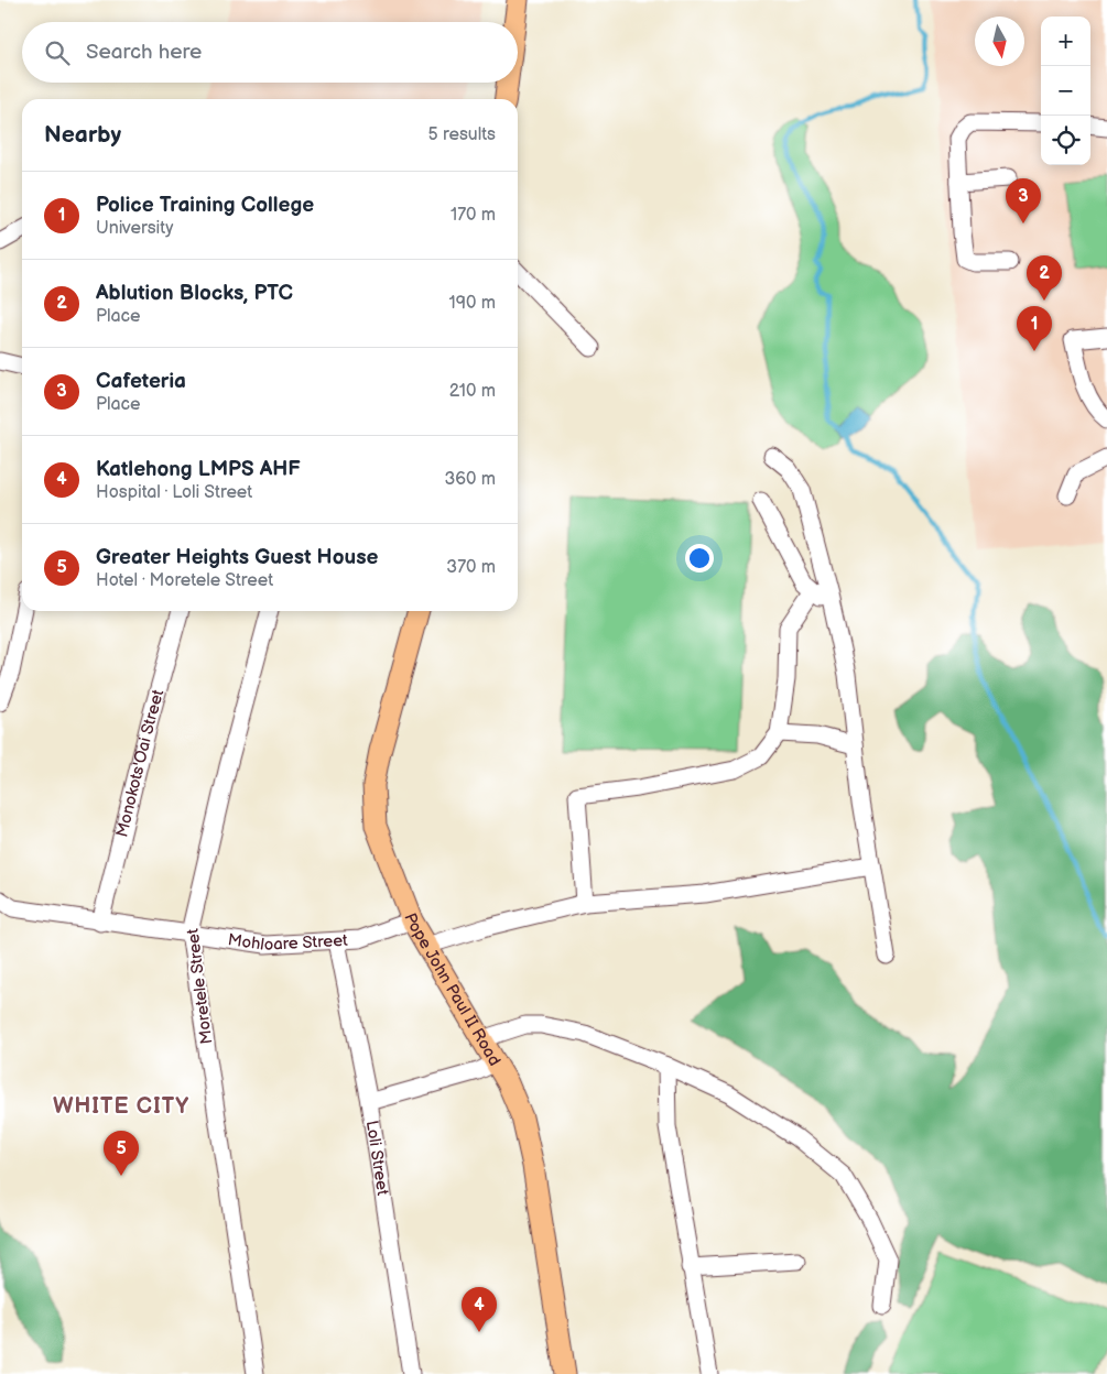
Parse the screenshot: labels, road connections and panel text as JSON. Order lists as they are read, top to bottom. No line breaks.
{"streets":{"main road":["Pope John Paul II Road"],"street":["Monokots'Oai Street","Mohloare Street","Moretele Street","Loli Street"]},"crossings":[["Monokots'Oai Street","Mohloare Street"],["Mohloare Street","Moretele Street"],["Mohloare Street","Pope John Paul II Road"],["Mohloare Street","Loli Street"]],"districts":["WHITE CITY"],"north":"bottom","page":{"map_buttons":["+","−"],"search":"Search here","heading":["Nearby","5 results"],"list":[{"mark":"1","name":"Police Training College","note":"University","value":"170 m"},{"mark":"2","name":"Ablution Blocks, PTC","note":"Place","value":"190 m"},{"mark":"3","name":"Cafeteria","note":"Place","value":"210 m"},{"mark":"4","name":"Katlehong LMPS AHF","note":"Hospital · Loli Street","value":"360 m"},{"mark":"5","name":"Greater Heights Guest House","note":"Hotel · Moretele Street","value":"370 m"}],"pins":["3","2","1","5","4"]}}
